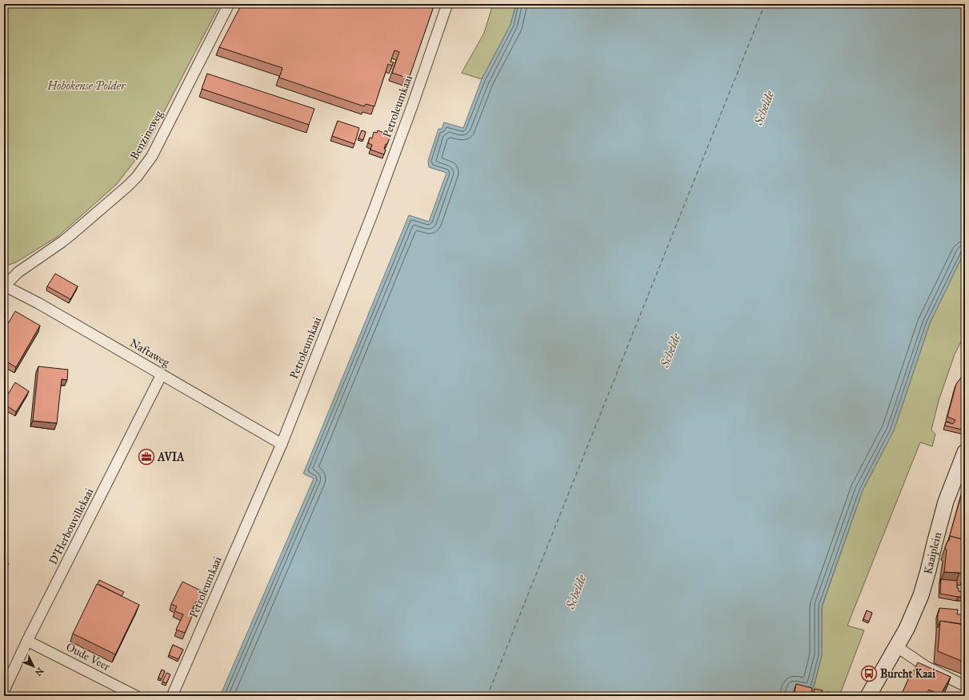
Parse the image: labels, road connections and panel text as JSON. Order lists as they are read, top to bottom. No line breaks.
{"streets":{"street":["Petroleumkaai","Benzineweg","Naftaweg","D'Herbouvillekaai","Kaaiplein","Oude Veer"]},"crossings":[["Petroleumkaai","Naftaweg"],["Benzineweg","Naftaweg"],["Naftaweg","D'Herbouvillekaai"],["D'Herbouvillekaai","Oude Veer"]],"water":["Schelde"],"parks":["Hobokense Polder"],"places":{"office":["AVIA"],"bus stop":["Burcht Kaai"]},"north":"bottom right"}
